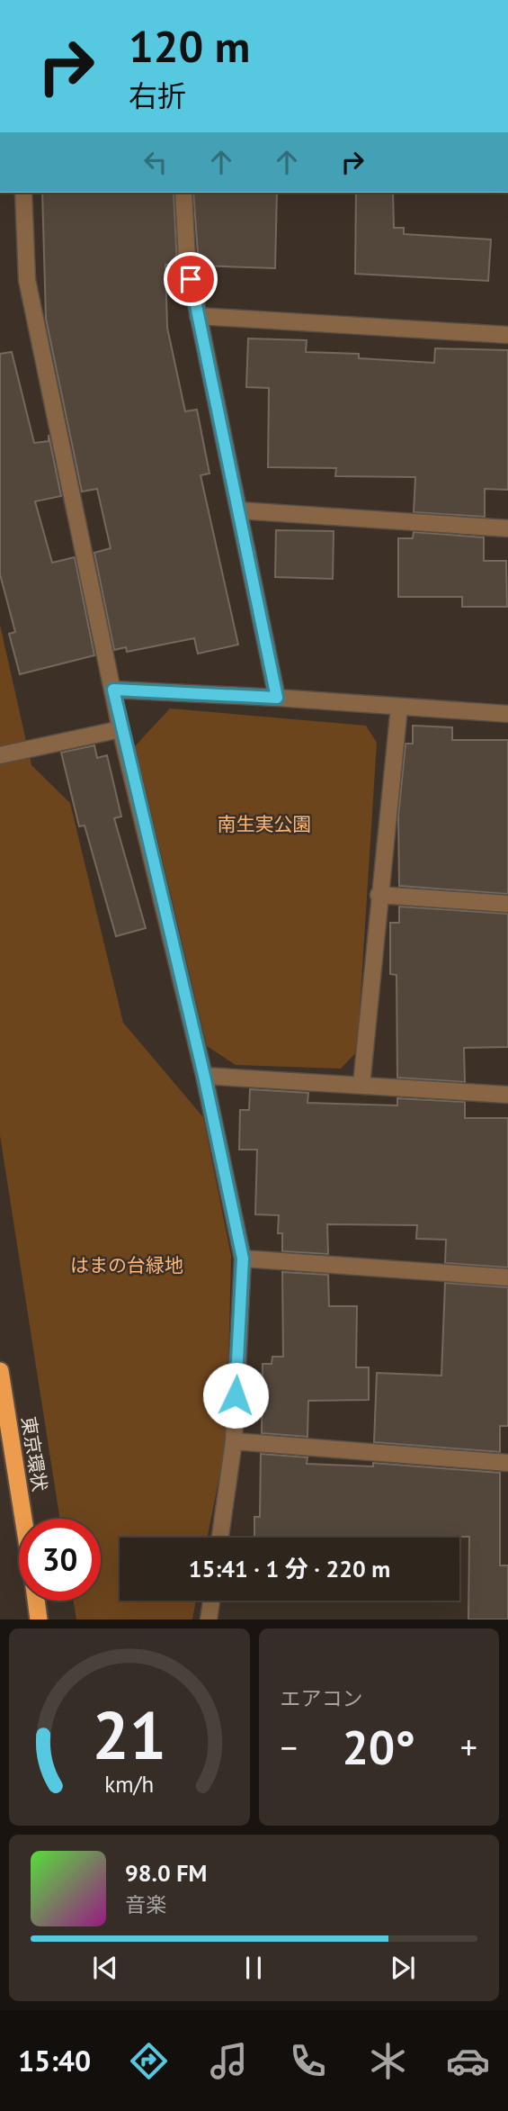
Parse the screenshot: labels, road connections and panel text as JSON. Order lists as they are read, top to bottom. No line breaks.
{"streets":{"highway":["東京環状"]},"parks":["南生実公園","はまの台緑地"],"page":{"turn":["120 m","右折"],"limit":"30","trip":"15:41 · 1 分 · 220 m","tile":"エアコン","heat":["−","20°","+"],"song":["98.0 FM","音楽"],"tabs":"15:40","gauge":["21","km/h"]}}
